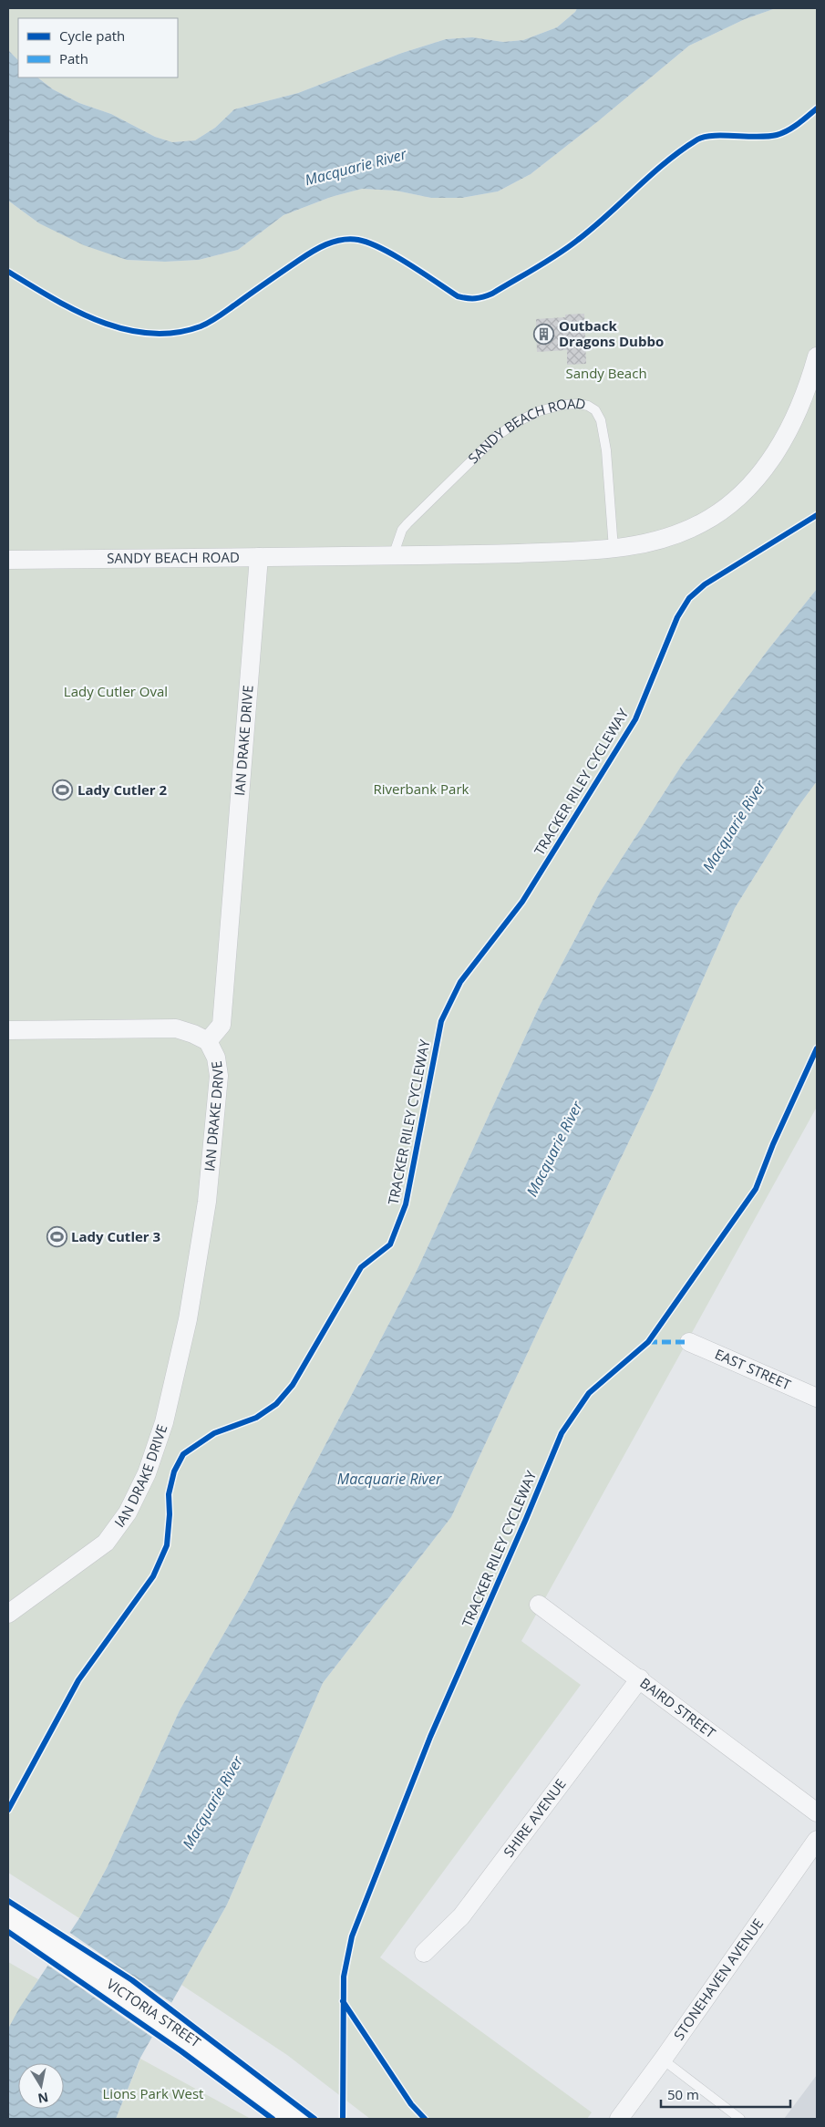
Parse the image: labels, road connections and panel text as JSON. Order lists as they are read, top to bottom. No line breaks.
{"streets":{"highway":["VICTORIA STREET"],"street":["SANDY BEACH ROAD","IAN DRAKE DRIVE","EAST STREET","BAIRD STREET","SHIRE AVENUE","STONEHAVEN AVENUE"],"cycle path":["TRACKER RILEY CYCLEWAY"]},"crossings":[["SANDY BEACH ROAD","IAN DRAKE DRIVE"],["BAIRD STREET","SHIRE AVENUE"]],"water":["Macquarie River"],"parks":["Sandy Beach","Lady Cutler Oval","Riverbank Park","Lions Park West"],"places":{"building":["Outback Dragons Dubbo"],"sports":["Lady Cutler 2","Lady Cutler 3"]},"legend":["Cycle path","Path"],"scale_bar":"50 m","north":"bottom"}
